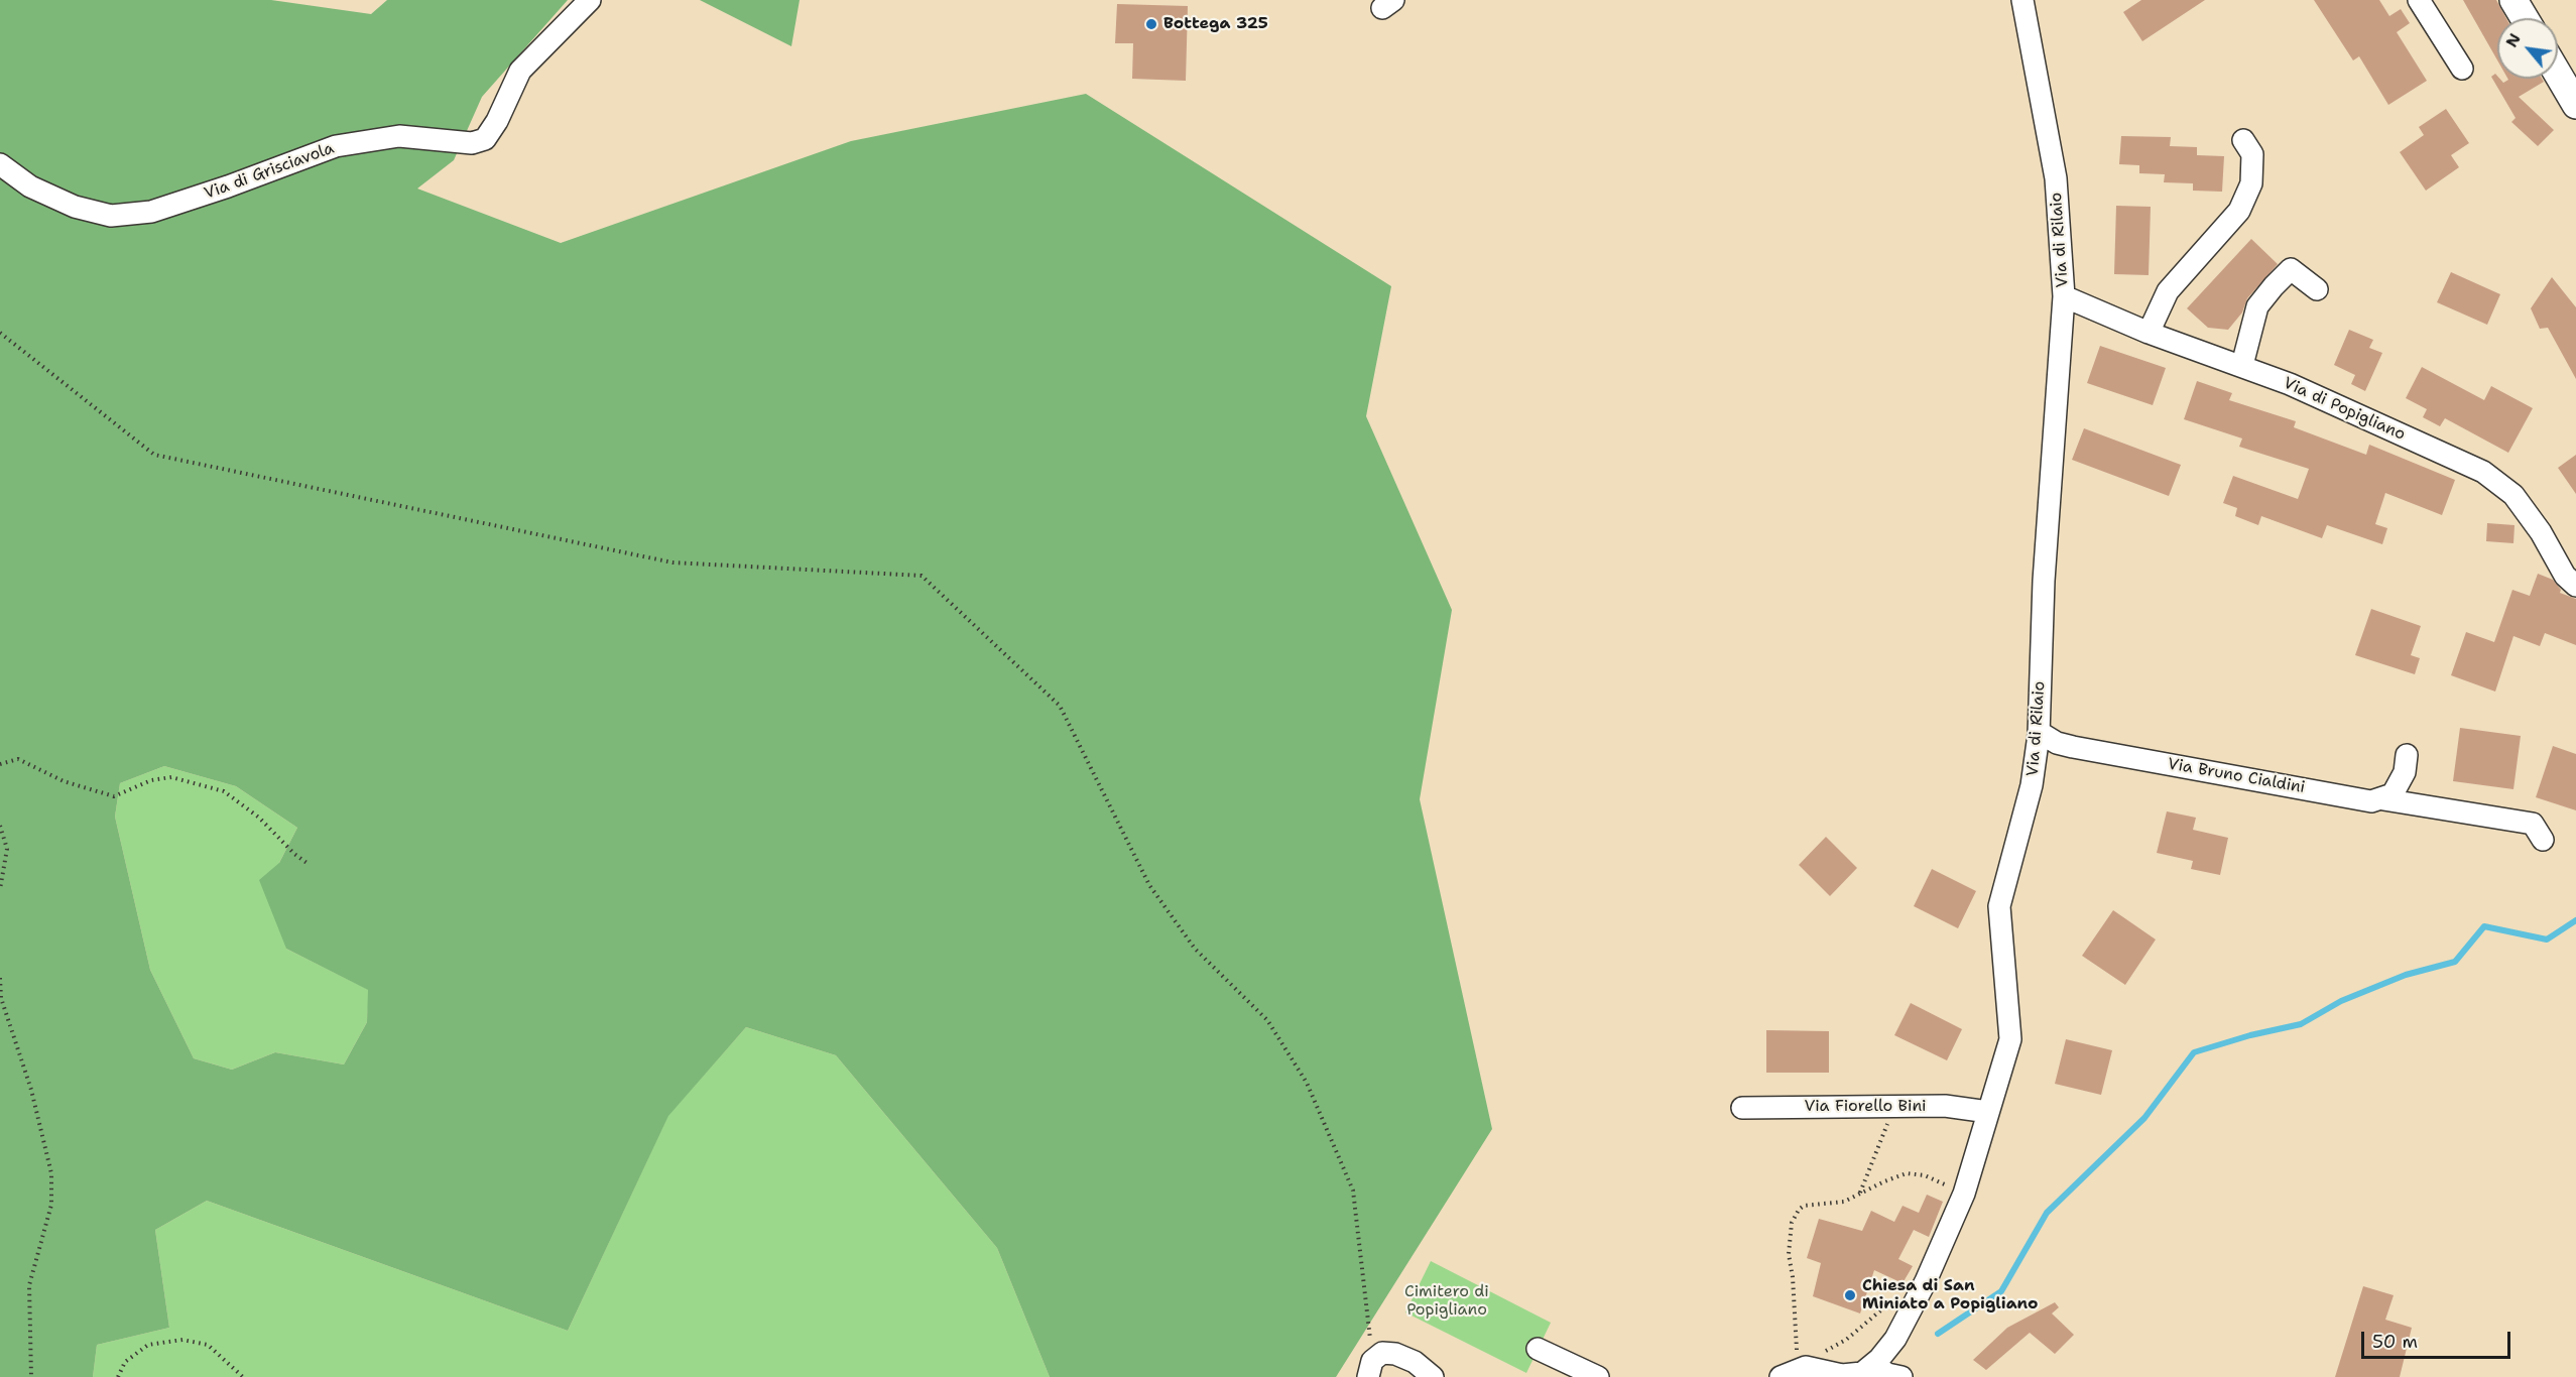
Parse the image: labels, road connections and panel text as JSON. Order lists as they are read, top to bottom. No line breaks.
{"streets":{"street":["Via di Grisciavola","Via di Rilaio","Via di Popigliano","Via Bruno Cialdini","Via Fiorello Bini"]},"crossings":[["Via di Rilaio","Via di Popigliano"],["Via di Rilaio","Via Bruno Cialdini"],["Via di Rilaio","Via Fiorello Bini"]],"parks":["Cimitero di Popigliano"],"places":["Bottega 325","Chiesa di San Miniato a Popigliano"],"scale_bar":"50 m","north":"top left"}
